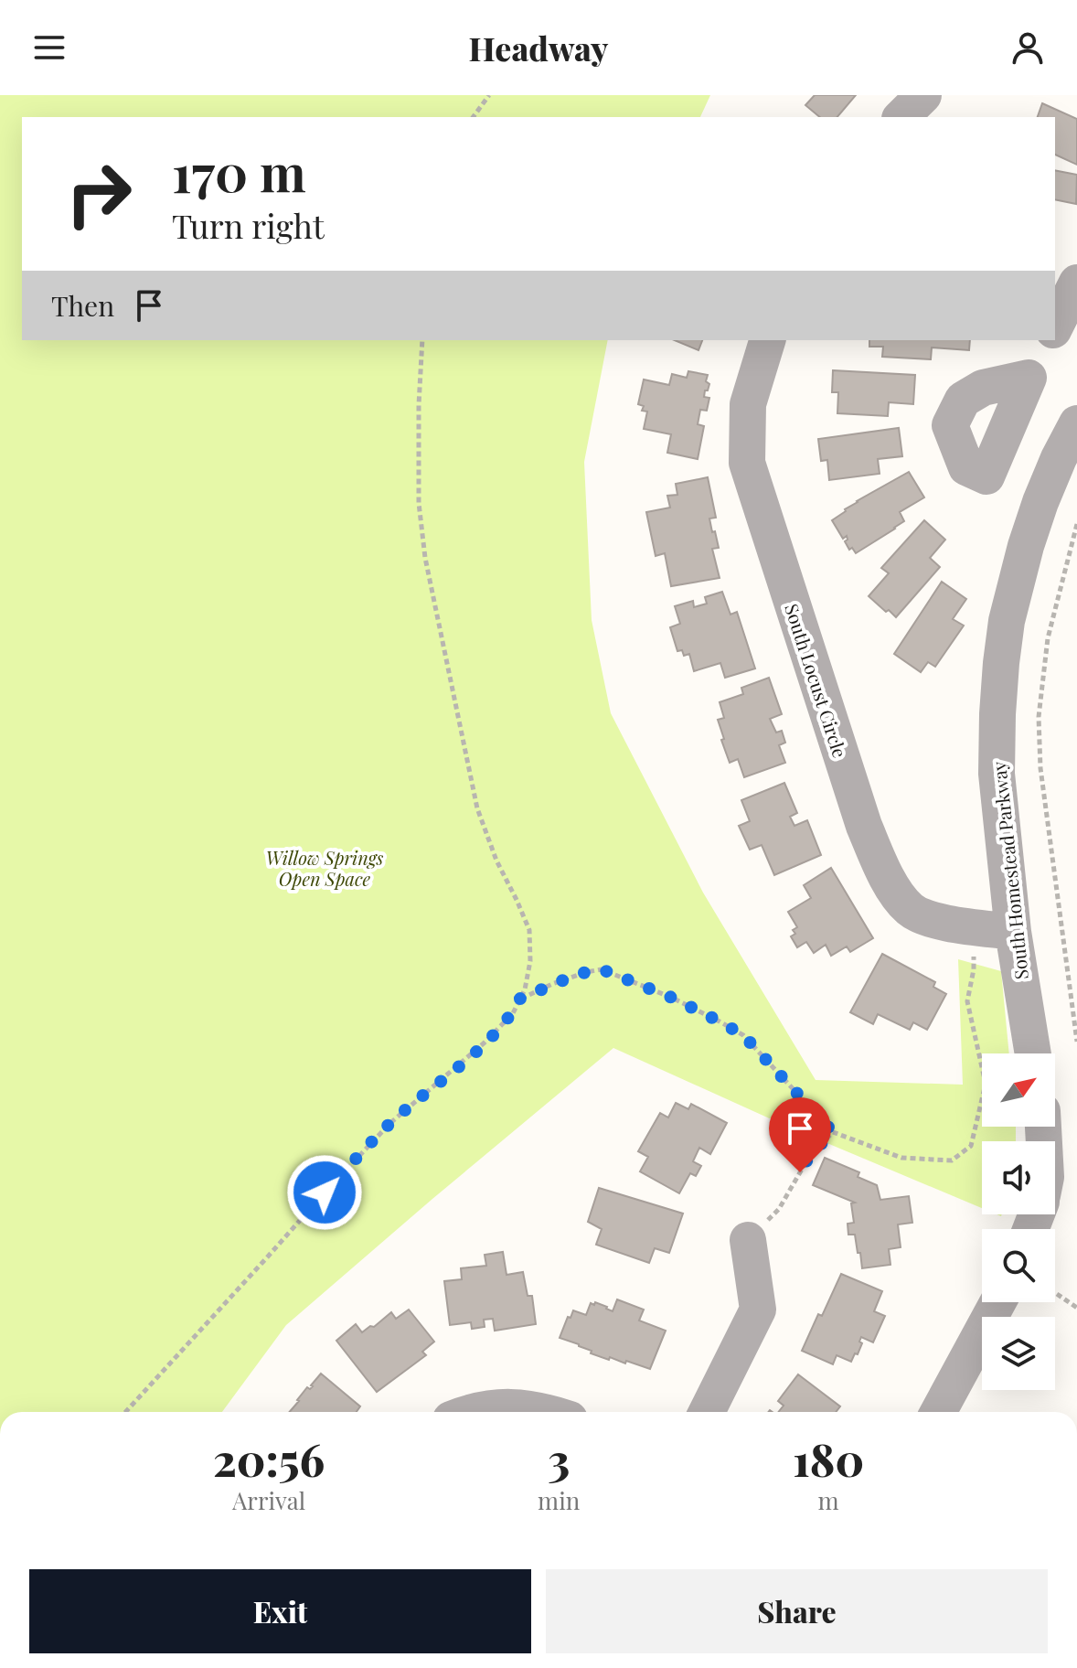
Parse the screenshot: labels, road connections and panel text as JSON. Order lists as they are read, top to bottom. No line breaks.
{"streets":{"street":["South Locust Circle","South Homestead Parkway"]},"crossings":[["South Locust Circle","South Homestead Parkway"]],"parks":["Willow Springs Open Space"],"north":"top right","page":{"header":"Headway","turn":["170 m","Turn right"],"then":"Then","eta":["20:56","Arrival","3","min","180","m"],"buttons":["Exit","Share"]}}
